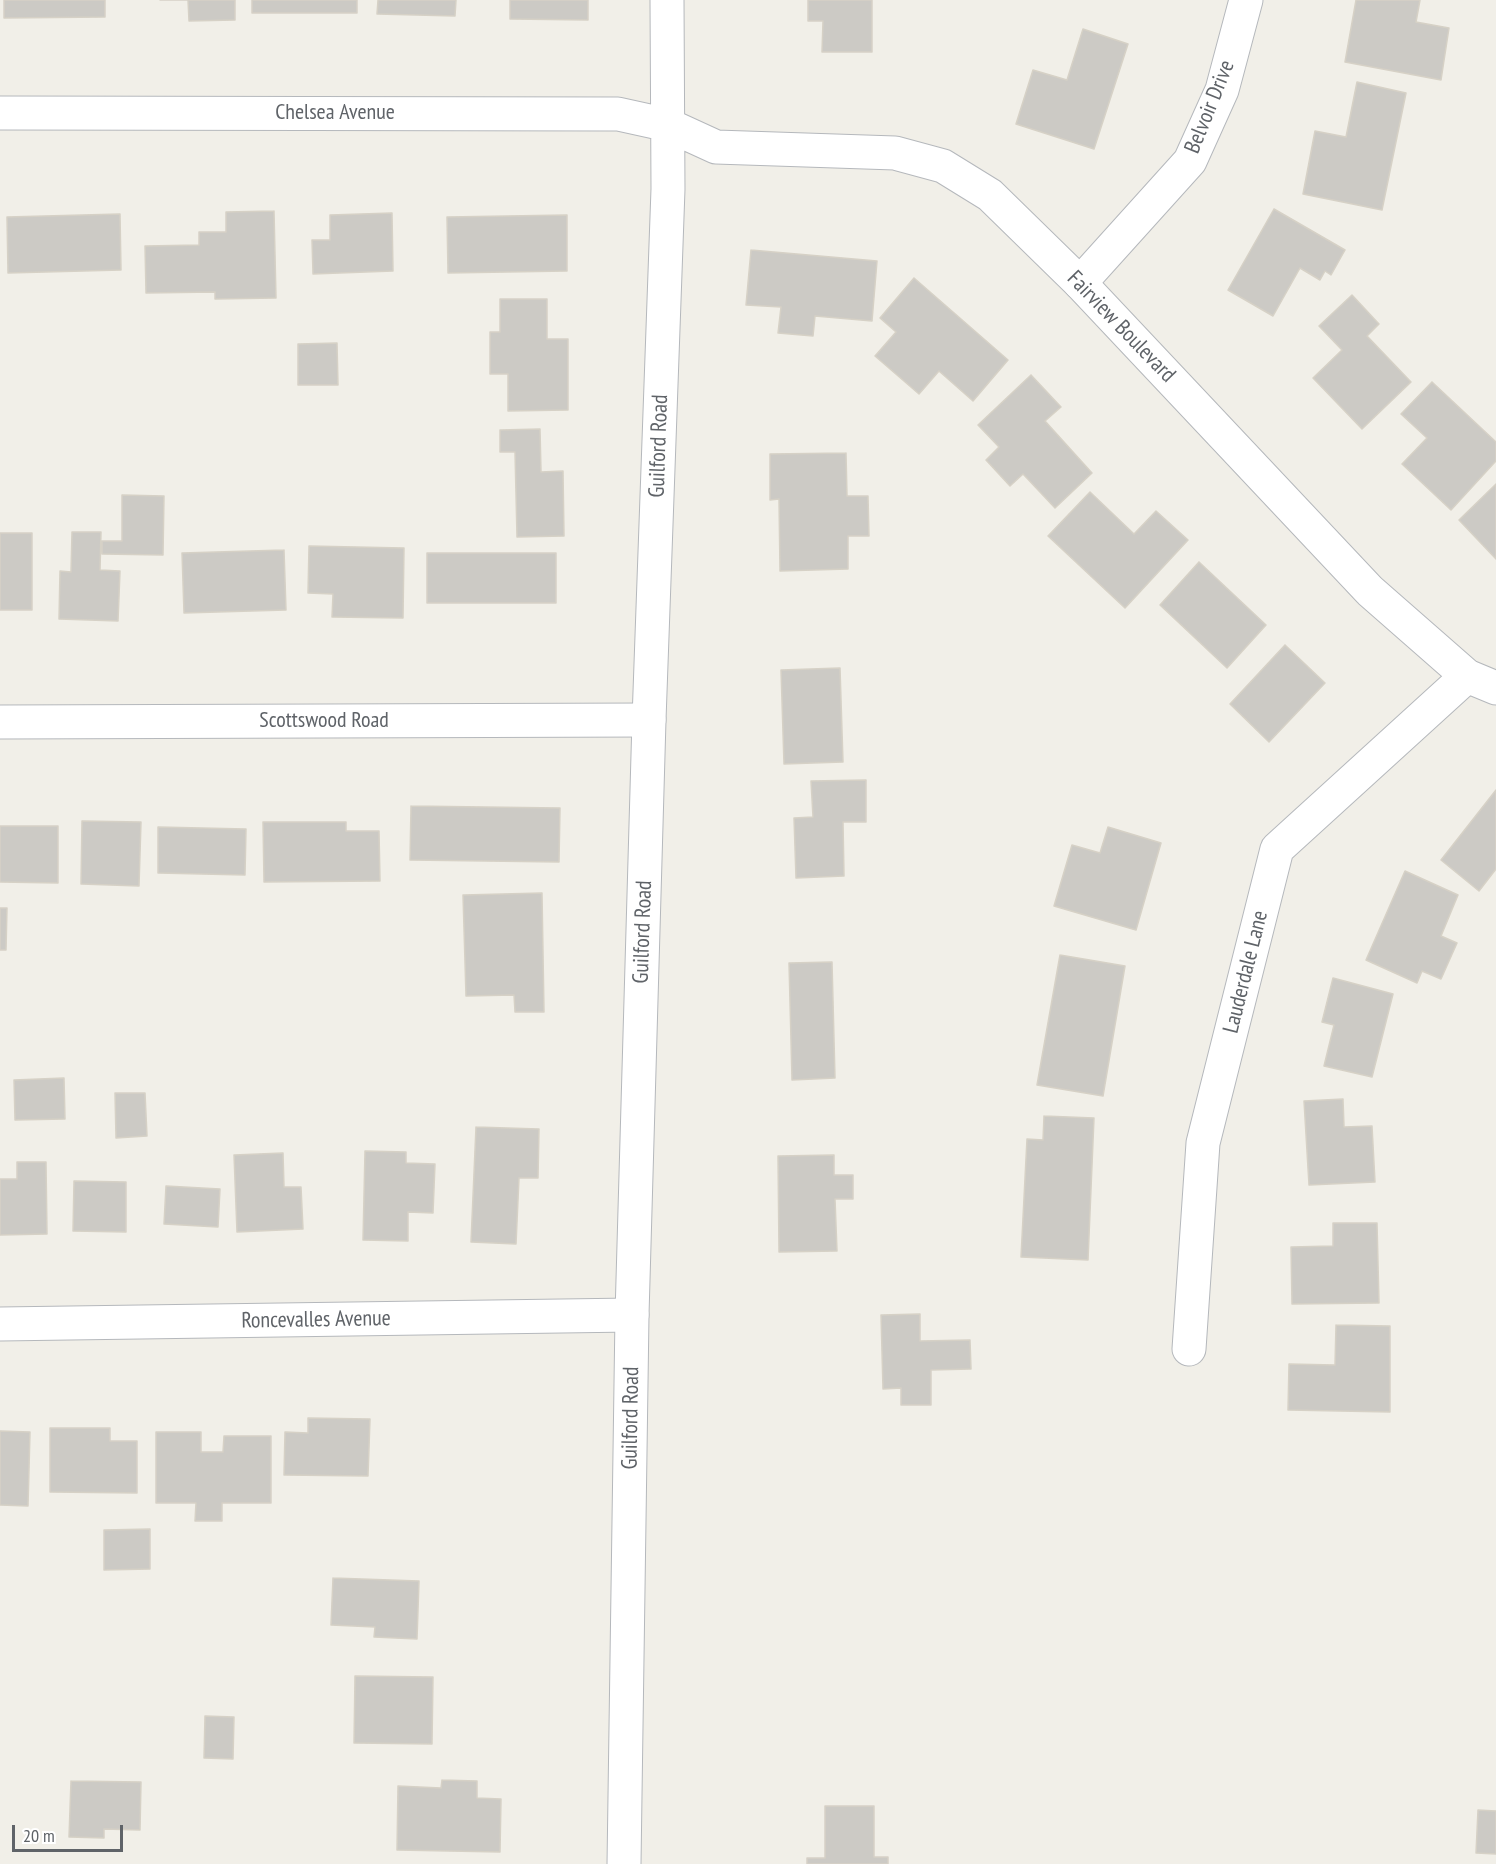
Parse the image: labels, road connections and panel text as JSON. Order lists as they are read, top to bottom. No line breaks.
{"streets":{"street":["Belvoir Drive","Chelsea Avenue","Fairview Boulevard","Guilford Road","Scottswood Road","Lauderdale Lane","Roncevalles Avenue"]},"crossings":[["Belvoir Drive","Fairview Boulevard"],["Chelsea Avenue","Fairview Boulevard"],["Chelsea Avenue","Guilford Road"],["Fairview Boulevard","Guilford Road"],["Fairview Boulevard","Lauderdale Lane"],["Guilford Road","Scottswood Road"],["Guilford Road","Roncevalles Avenue"]],"scale_bar":"20 m"}
